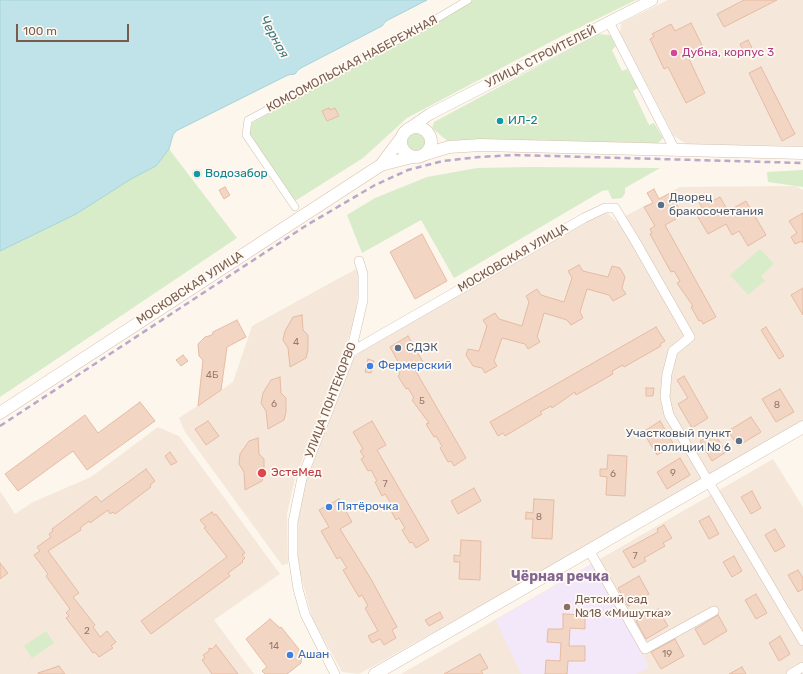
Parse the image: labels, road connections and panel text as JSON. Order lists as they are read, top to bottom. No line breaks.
{"streets":{"main road":["МОСКОВСКАЯ УЛИЦА"],"street":["УЛИЦА СТРОИТЕЛЕЙ","КОМСОМОЛЬСКАЯ НАБЕРЕЖНАЯ","УЛИЦА ПОНТЕКОРВО"]},"crossings":[["МОСКОВСКАЯ УЛИЦА","УЛИЦА ПОНТЕКОРВО"]],"districts":["Чёрная речка"],"water":["Черная"],"places":["Дубна, корпус 3","ИЛ-2","Водозабор","Дворец бракосочетания","СДЭК","Фермерский","Участковый пункт полиции № 6","ЭстеМед","Пятёрочка","Детский сад №18 «Мишутка»","Ашан"],"house_numbers":["4","4Б","5","6","8","9","6","7","8","7","2","14","19"],"scale_bar":"100 m"}
